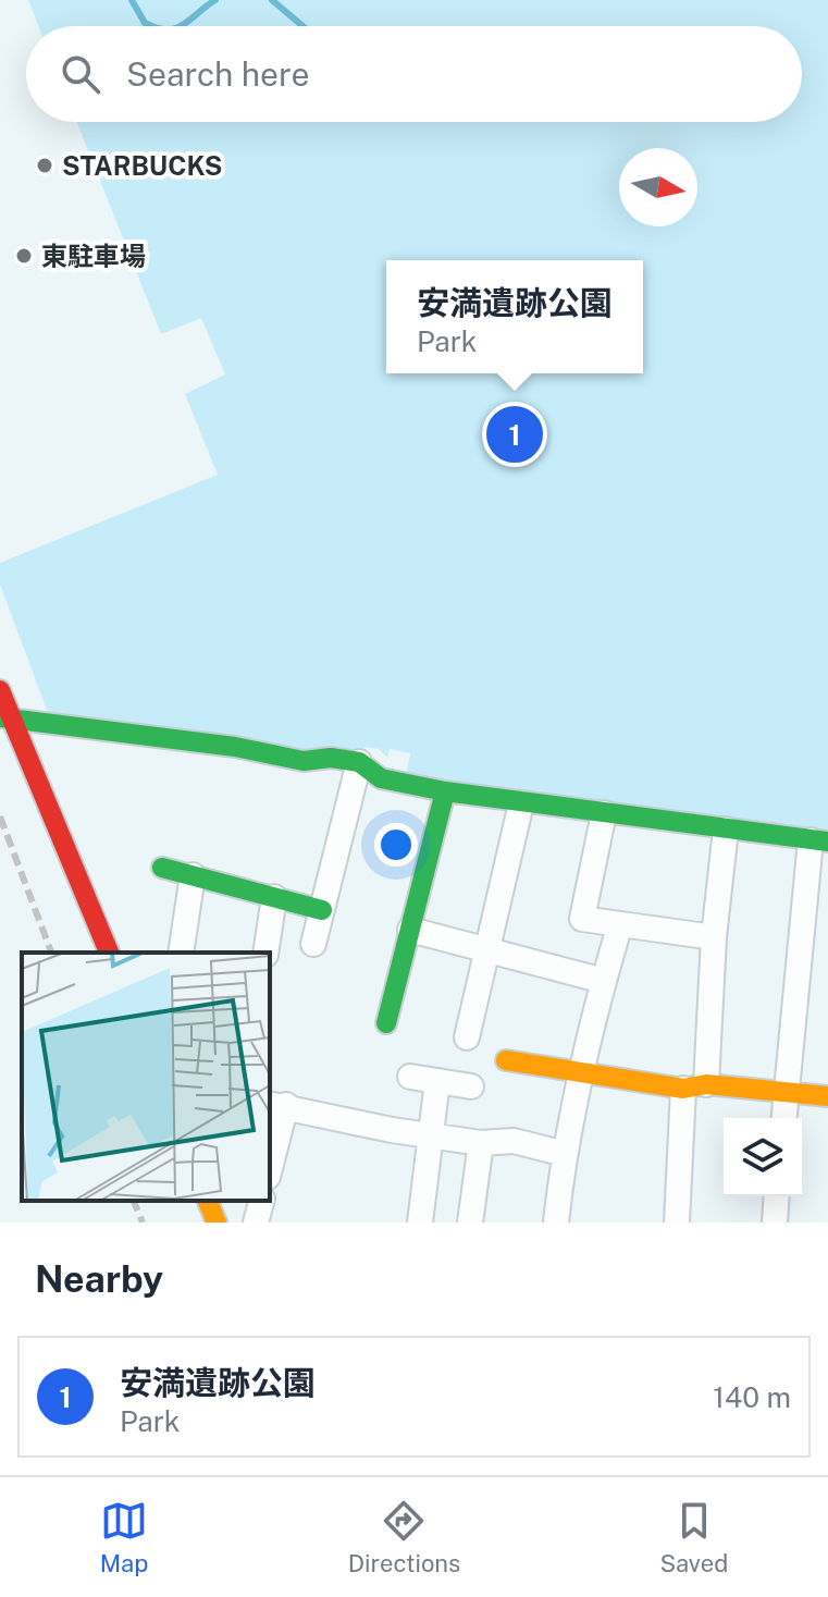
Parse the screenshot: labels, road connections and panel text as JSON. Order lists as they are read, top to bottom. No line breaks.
{"places":["STARBUCKS","東駐車場"],"north":"right","page":{"search":"Search here","popup":["安満遺跡公園","Park"],"pins":"1","heading":"Nearby","list":[{"mark":"1","name":"安満遺跡公園","note":"Park","value":"140 m"}],"nav":["Map","Directions","Saved"]}}
